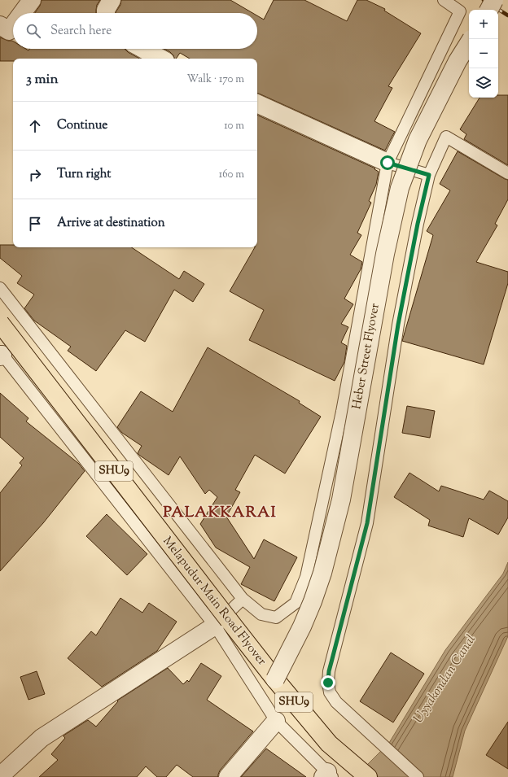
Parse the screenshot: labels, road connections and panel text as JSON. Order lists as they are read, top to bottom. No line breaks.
{"streets":{"main road":["SHU9","Melapudur Main Road Flyover"],"street":["Heber Street Flyover"]},"crossings":[["Heber Street Flyover","Melapudur Main Road Flyover"]],"districts":["PALAKKARAI"],"water":["Uyyakondan Canal"],"page":{"map_buttons":["+","−"],"search":"Search here","heading":["3 min","Walk · 170 m"],"list":[["Continue","10 m"],["Turn right","160 m"],"Arrive at destination"]}}
